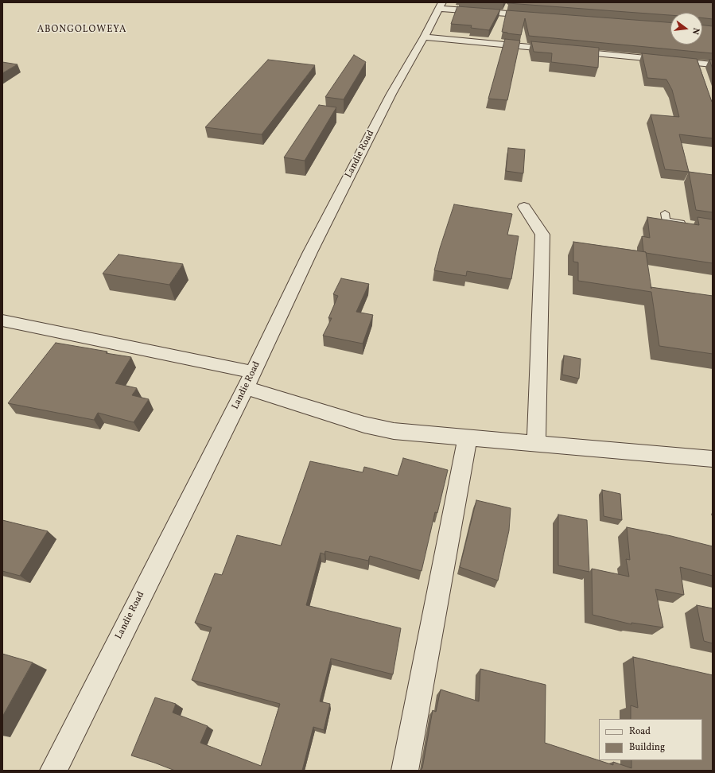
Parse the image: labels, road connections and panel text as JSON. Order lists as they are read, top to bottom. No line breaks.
{"streets":{"street":["Landie Road"]},"districts":["ABONGOLOWEYA"],"legend":["Road","Building"],"north":"right"}
